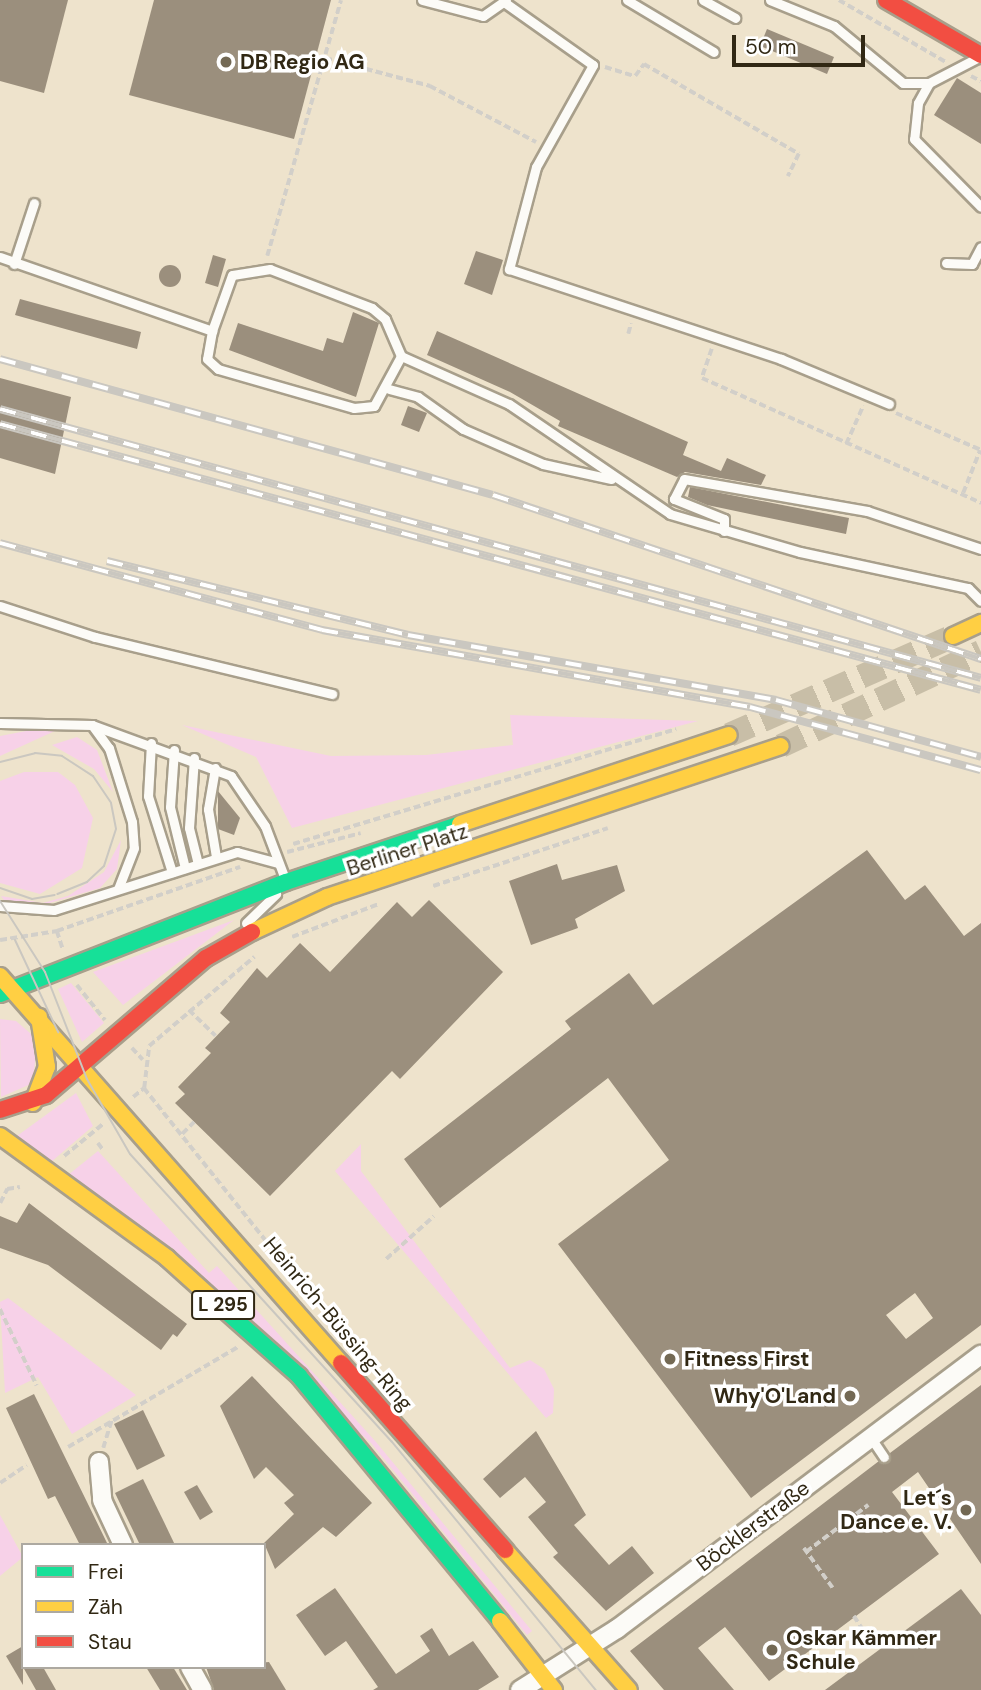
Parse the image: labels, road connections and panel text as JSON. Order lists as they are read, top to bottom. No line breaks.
{"streets":{"main road":["Berliner Platz","L 295","Heinrich-Büssing-Ring"],"street":["Böcklerstraße"]},"crossings":[["Berliner Platz","Heinrich-Büssing-Ring"],["L 295","Böcklerstraße"],["Heinrich-Büssing-Ring","Böcklerstraße"]],"places":["DB Regio AG","Fitness First","Why'O'Land","Let´s Dance e. V.","Oskar Kämmer Schule"],"legend":["Frei","Zäh","Stau"],"scale_bar":"50 m"}
